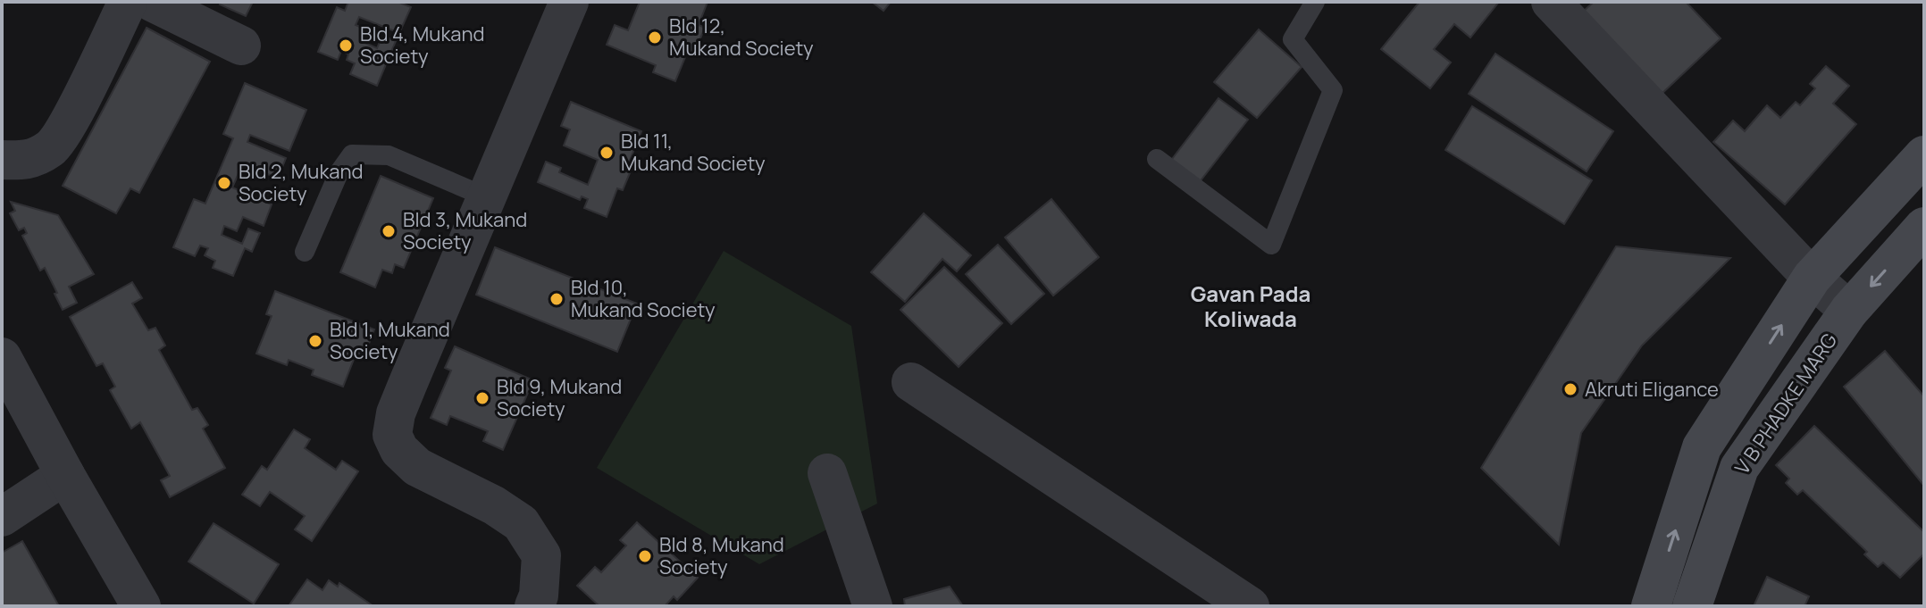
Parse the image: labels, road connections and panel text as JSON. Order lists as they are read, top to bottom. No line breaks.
{"streets":{"main road":["V B PHADKE MARG"]},"districts":["Gavan Pada Koliwada"],"places":["Bld 12, Mukand Society","Bld 4, Mukand Society","Bld 11, Mukand Society","Bld 2, Mukand Society","Bld 3, Mukand Society","Bld 10, Mukand Society","Bld 1, Mukand Society","Akruti Eligance","Bld 9, Mukand Society","Bld 8, Mukand Society"]}
